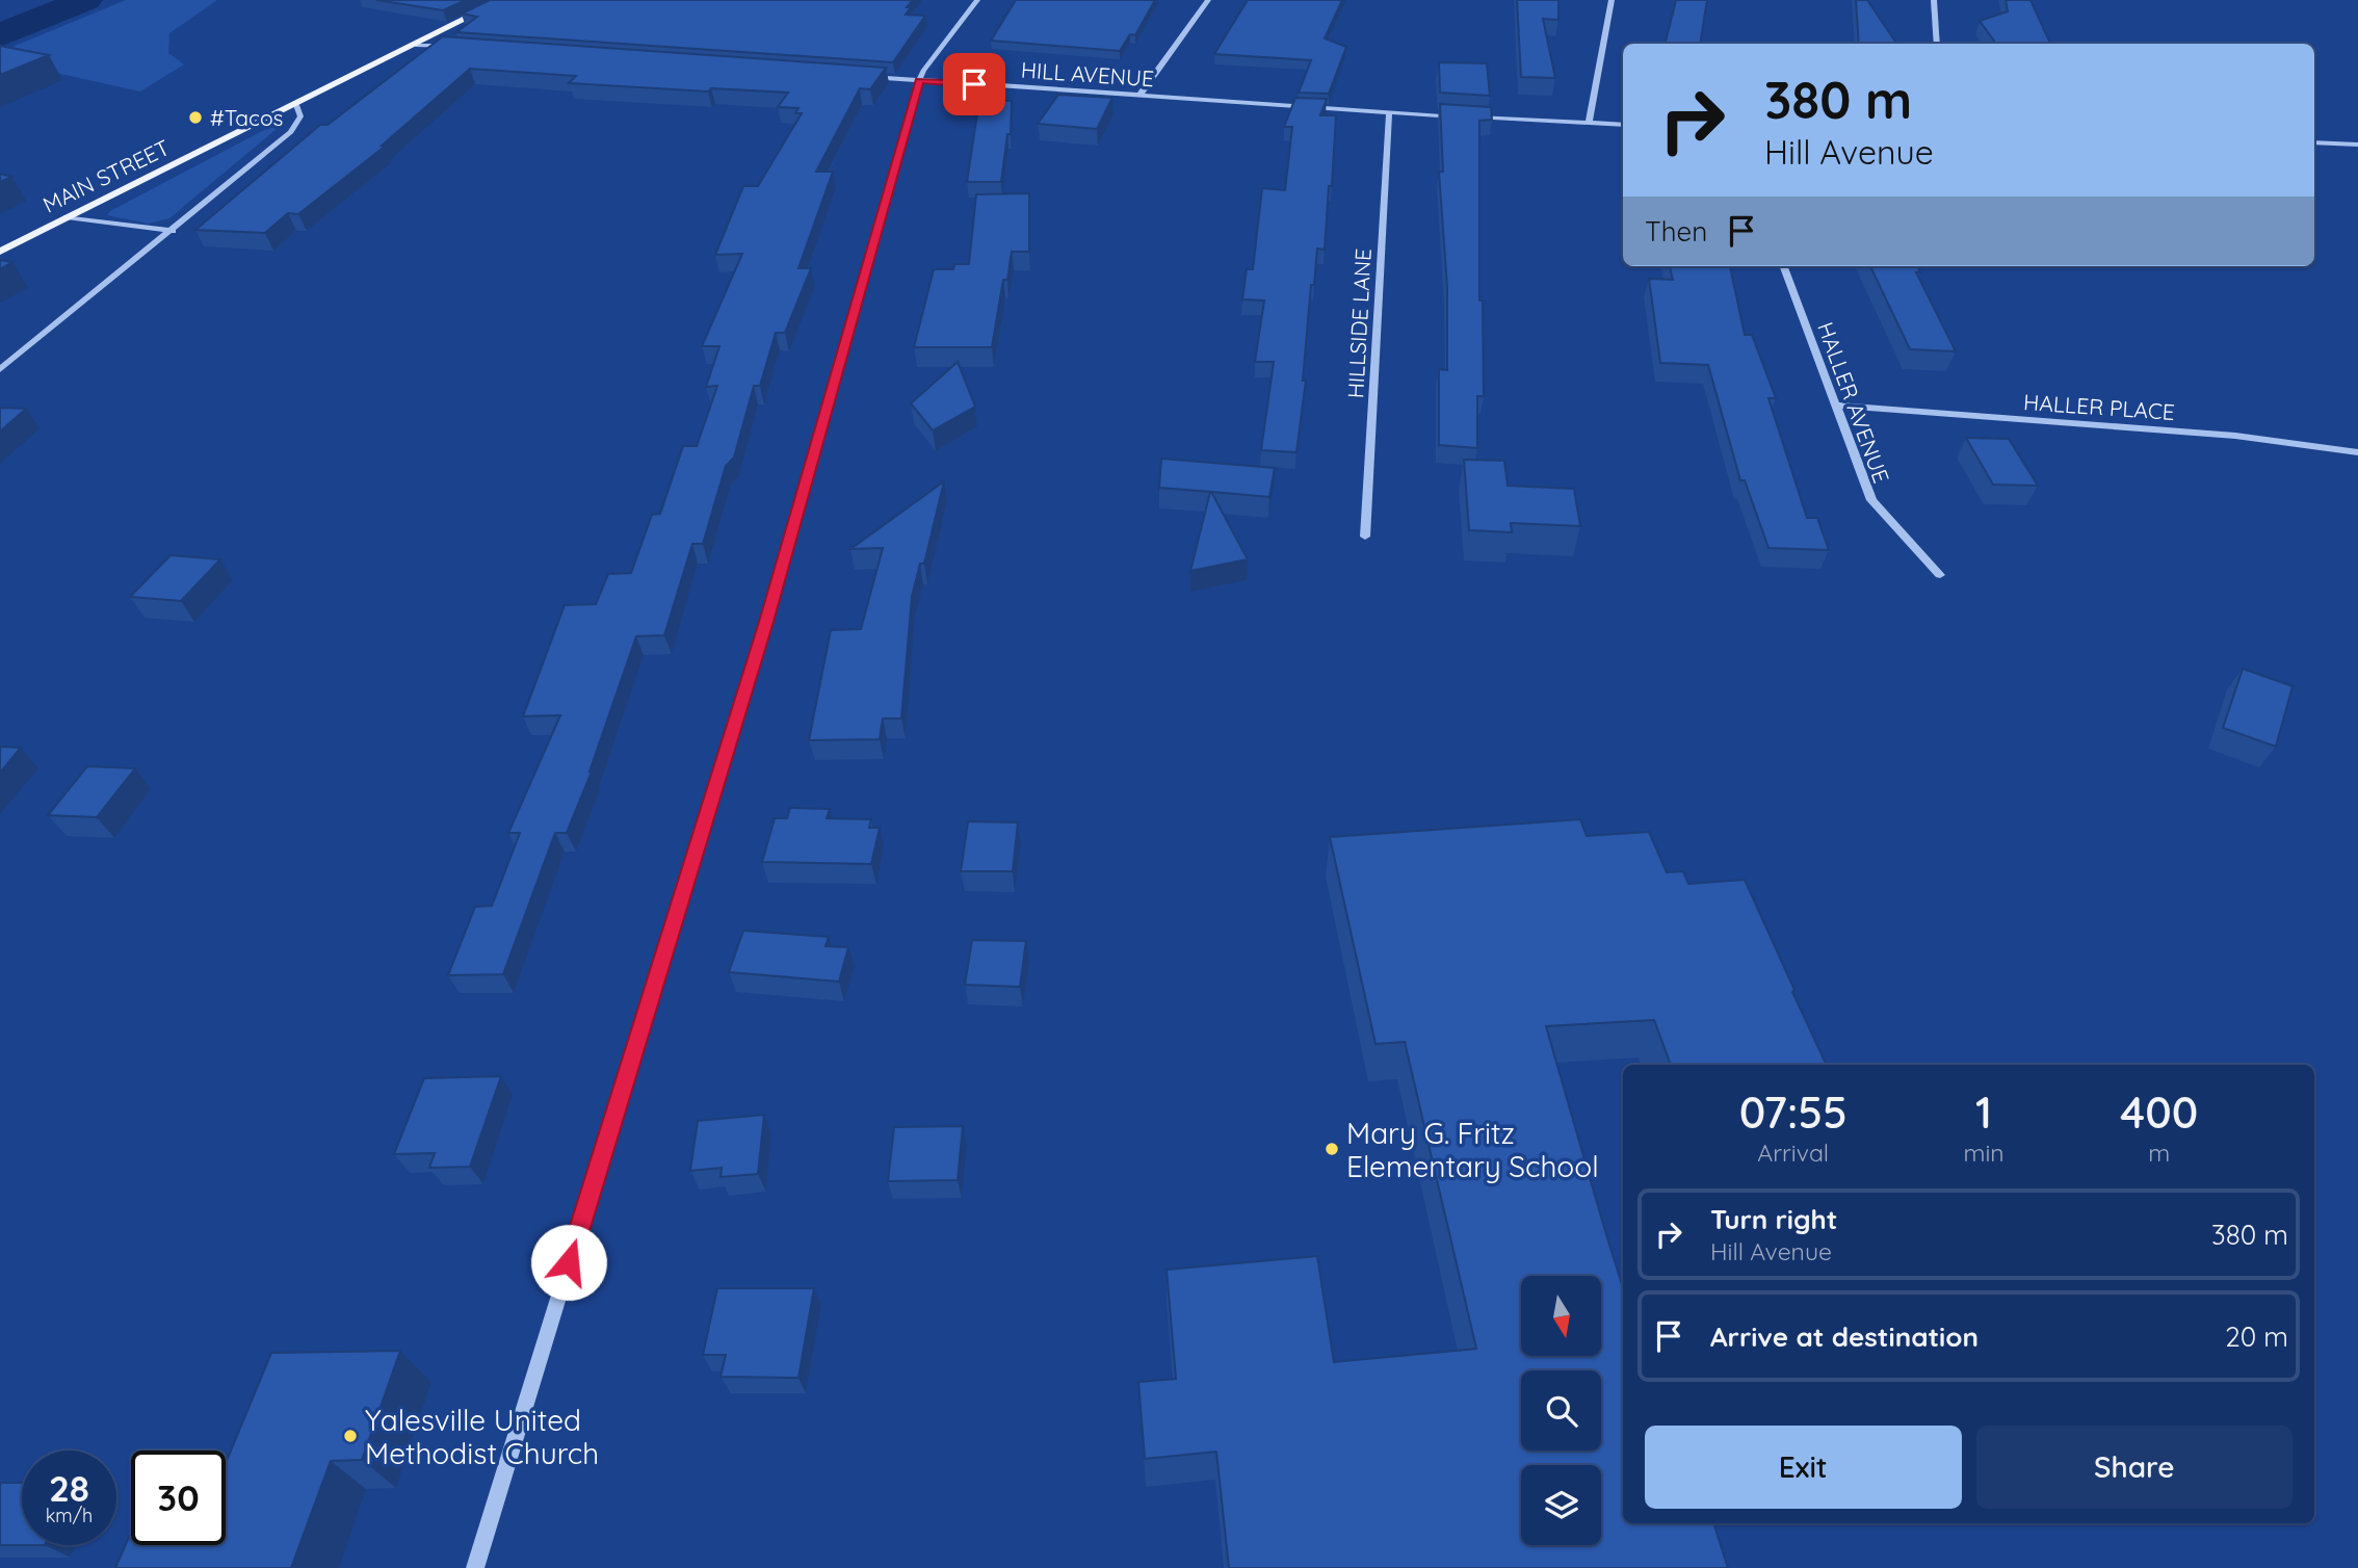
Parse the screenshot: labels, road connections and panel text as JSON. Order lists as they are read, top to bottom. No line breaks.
{"streets":{"main road":["MAIN STREET"],"street":["HILL AVENUE","HILLSIDE LANE","HALLER AVENUE","HALLER PLACE"]},"crossings":[["HILL AVENUE","HILLSIDE LANE"],["HALLER AVENUE","HALLER PLACE"]],"places":["#Tacos","Mary G. Fritz Elementary School","Yalesville United Methodist Church"],"north":"bottom","page":{"turn":["380 m","Hill Avenue"],"then":"Then","eta":["07:55","Arrival","1","min","400","m"],"list":[{"name":"Turn right","note":"Hill Avenue","value":"380 m"},{"name":"Arrive at destination","value":"20 m"}],"buttons":["Exit","Share"],"speed":"28 km/h","limit":"30"}}
